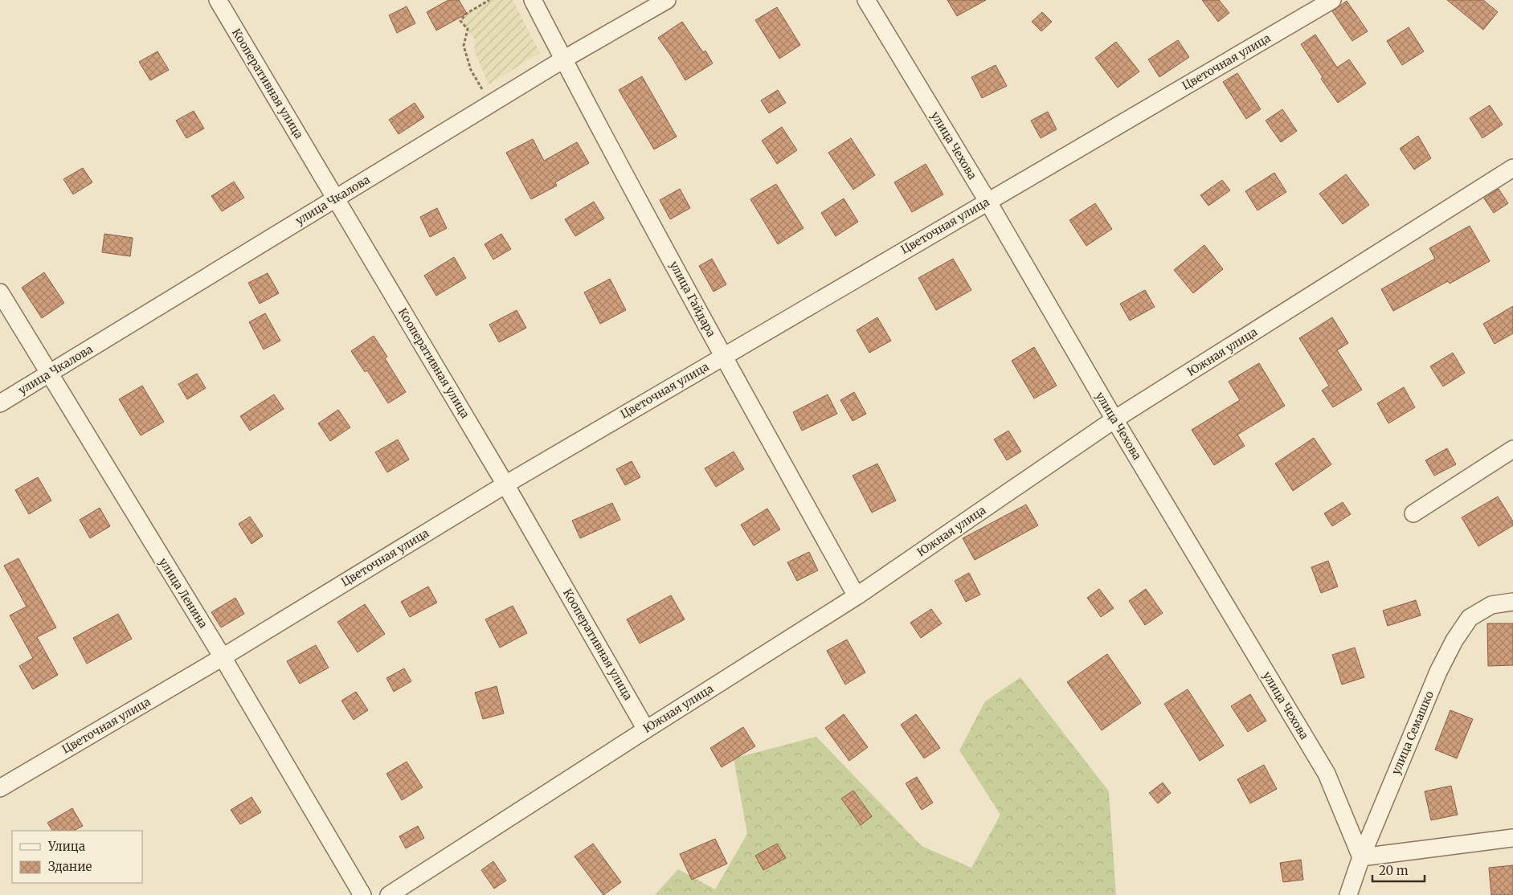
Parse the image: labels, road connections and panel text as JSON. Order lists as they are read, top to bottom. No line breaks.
{"streets":{"street":["Цветочная улица","Кооперативная улица","улица Чехова","улица Чкалова","улица Гайдара","Южная улица","улица Ленина","улица Семашко"]},"crossings":[["Цветочная улица","Кооперативная улица"],["Цветочная улица","улица Чехова"],["Цветочная улица","улица Гайдара"],["Цветочная улица","улица Ленина"],["Кооперативная улица","улица Чкалова"],["Кооперативная улица","Южная улица"],["улица Чехова","Южная улица"],["улица Чехова","улица Семашко"],["улица Чкалова","улица Гайдара"],["улица Чкалова","улица Ленина"],["улица Гайдара","Южная улица"]],"legend":["Улица","Здание"],"scale_bar":"20 m"}
